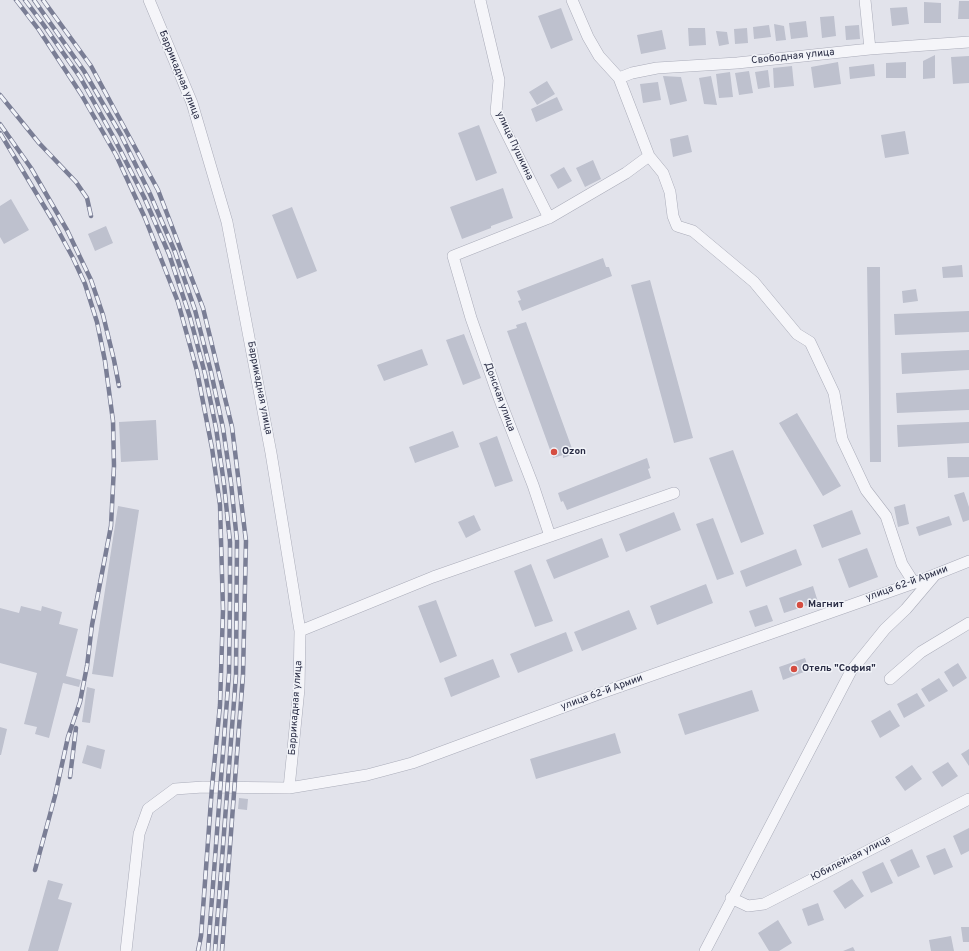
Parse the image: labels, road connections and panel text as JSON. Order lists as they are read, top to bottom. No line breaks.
{"streets":{"street":["Свободная улица","Баррикадная улица","улица Пушкина","Донская улица","улица 62-й Армии","Юбилейная улица"]},"crossings":[["Баррикадная улица","улица 62-й Армии"],["улица Пушкина","Донская улица"]],"places":["Ozon","Магнит","Отель \"София\""]}
